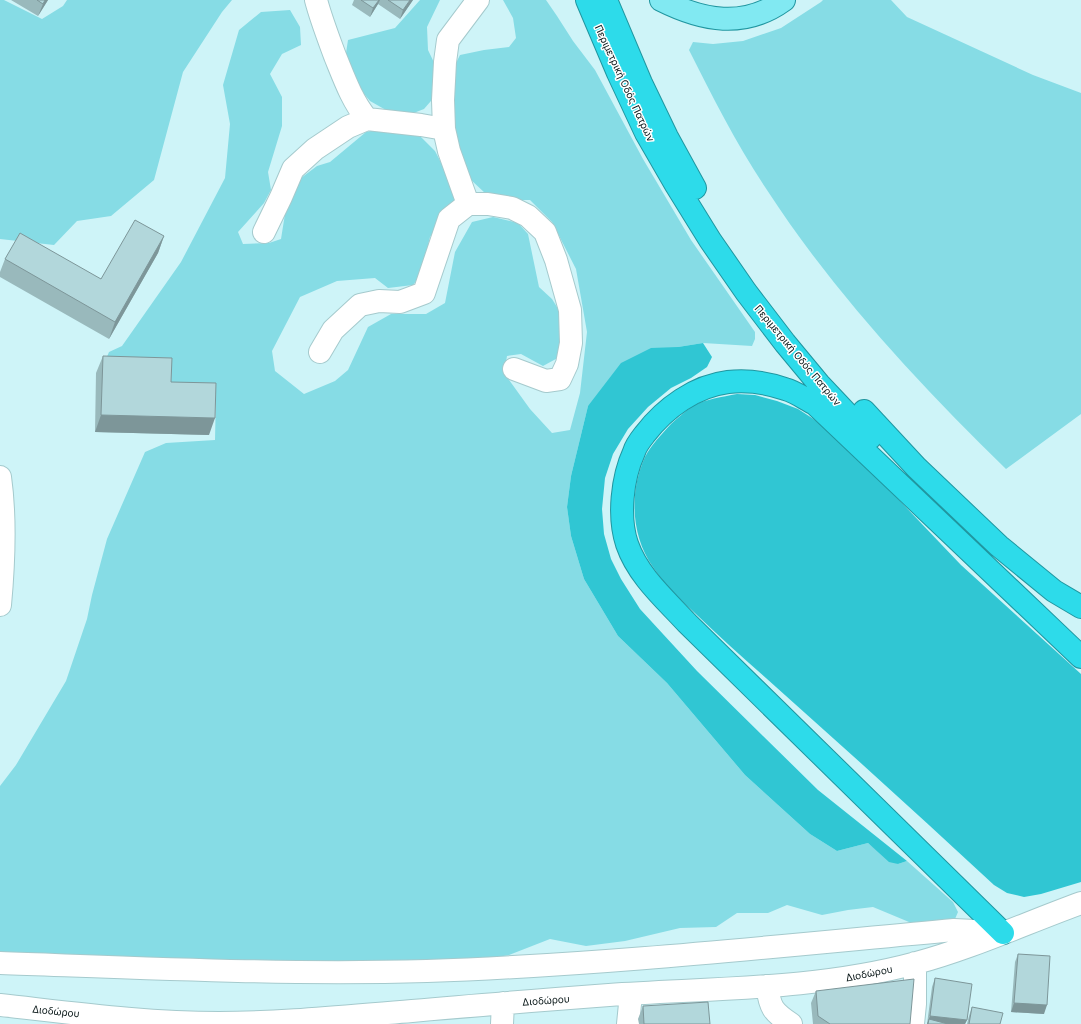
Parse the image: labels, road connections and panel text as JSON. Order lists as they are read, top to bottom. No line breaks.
{"streets":{"highway":["Περιμετρική Οδός Πατρών"],"street":["Διοδώρου"]}}
